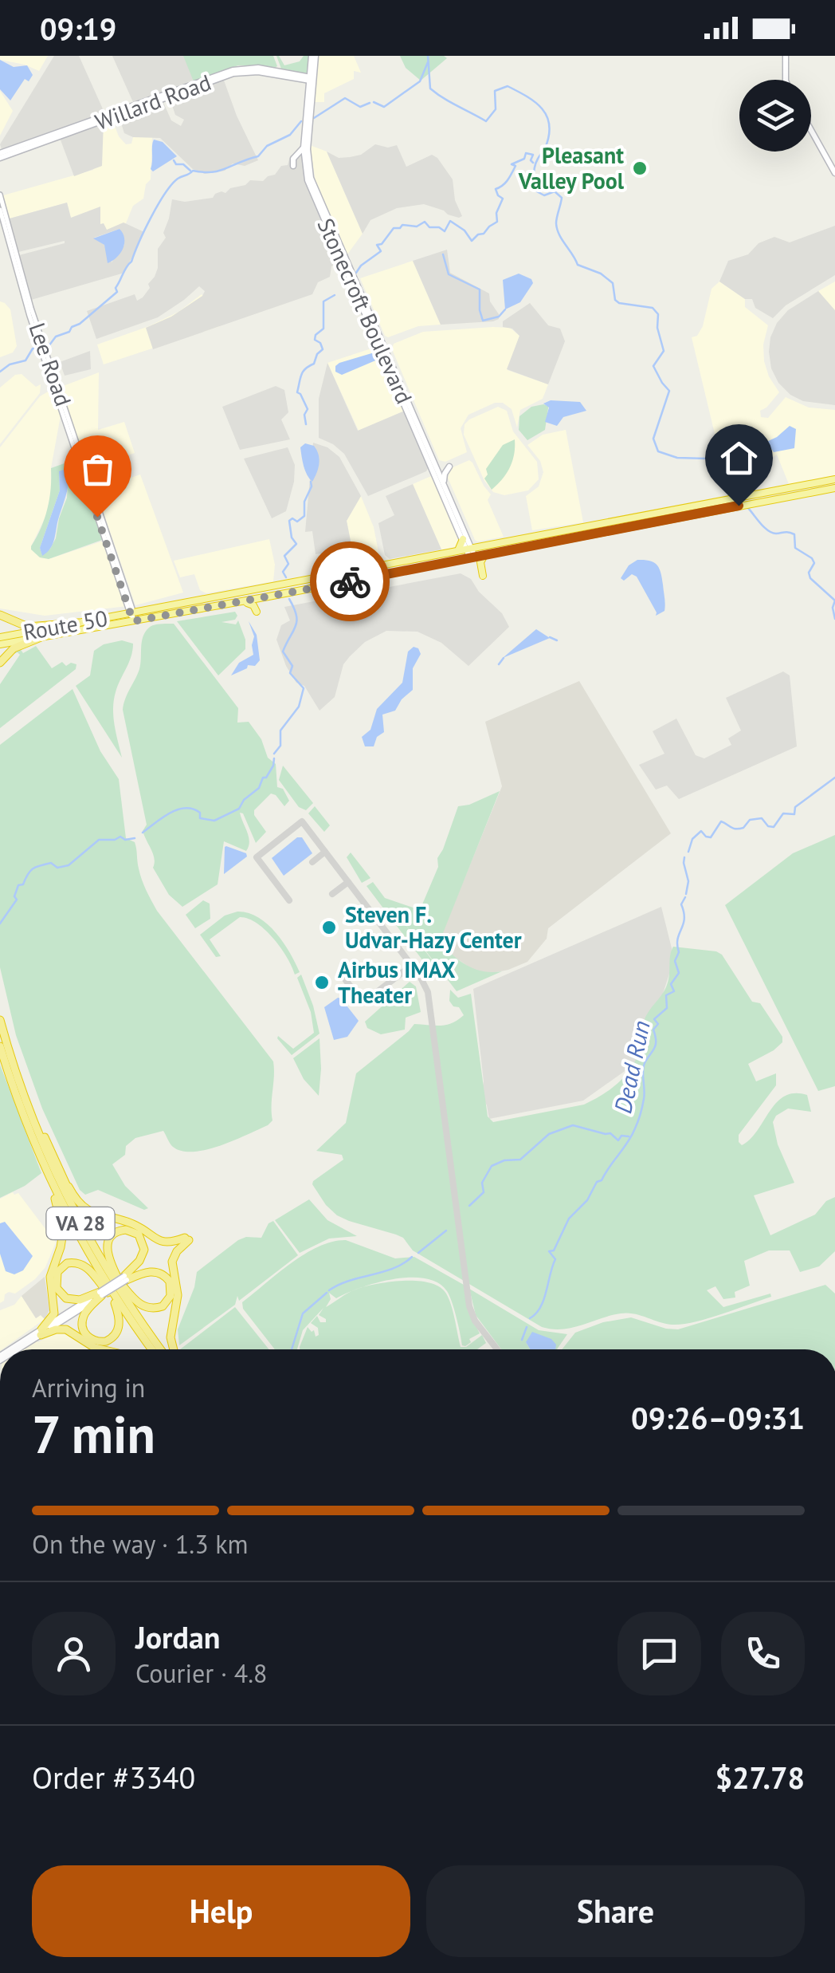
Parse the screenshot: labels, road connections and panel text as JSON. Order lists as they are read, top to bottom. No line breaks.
{"streets":{"highway":["Route 50","VA 28"],"main road":["Willard Road","Stonecroft Boulevard"],"street":["Lee Road"]},"crossings":[["Willard Road","Stonecroft Boulevard"],["Stonecroft Boulevard","Route 50"],["Lee Road","Route 50"]],"water":["Dead Run"],"places":["Pleasant Valley Pool","Steven F. Udvar-Hazy Center","Airbus IMAX Theater"],"page":{"status":"09:19","heading":["7 min","Arriving in","09:26–09:31"],"panel":["Jordan","Courier · 4.8","Order #3340","$27.78"],"bar":"On the way · 1.3 km","buttons":["Help","Share"]}}
